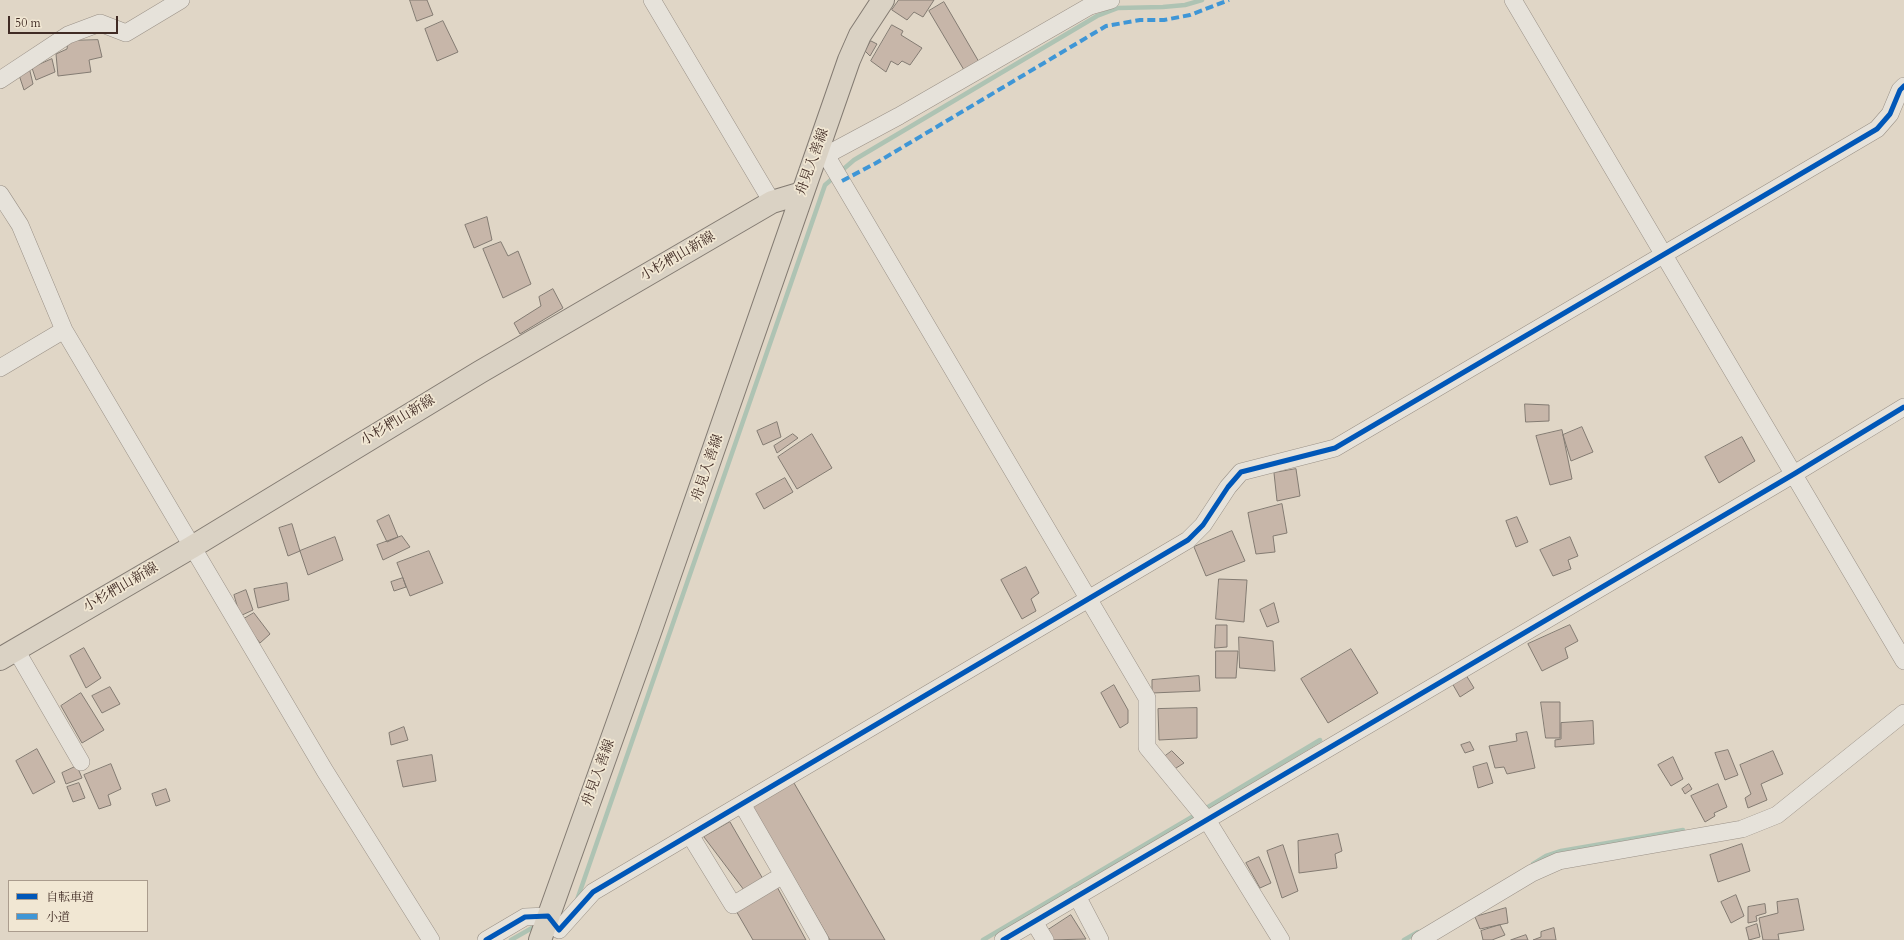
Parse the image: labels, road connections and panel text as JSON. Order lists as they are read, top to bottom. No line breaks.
{"streets":{"main road":["舟見入善線","小杉椚山新線"]},"crossings":[["舟見入善線","小杉椚山新線"]],"legend":["自転車道","小道"],"scale_bar":"50 m"}
